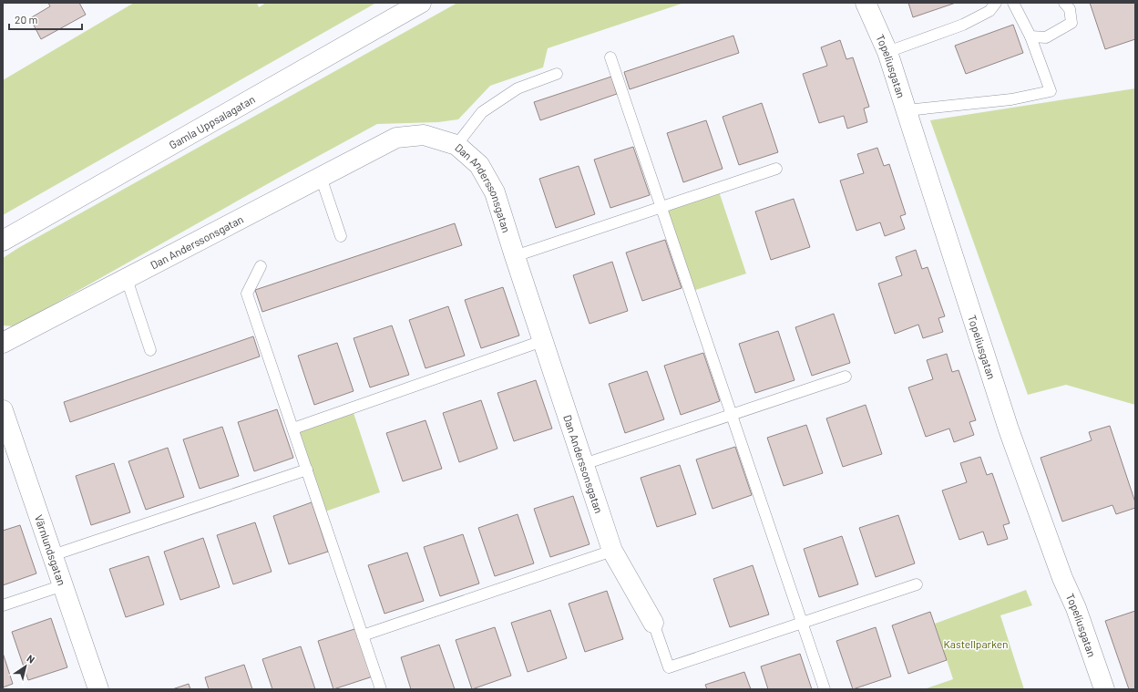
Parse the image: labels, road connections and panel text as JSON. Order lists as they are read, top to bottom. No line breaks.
{"streets":{"street":["Topeliusgatan","Gamla Uppsalagatan","Dan Anderssonsgatan","Värnlundsgatan"]},"parks":["Kastellparken"],"scale_bar":"20 m","north":"top right"}
